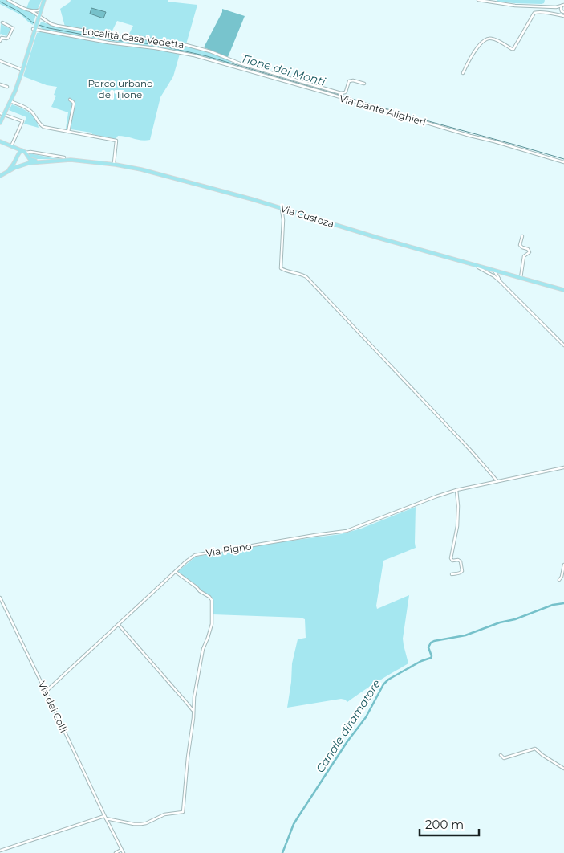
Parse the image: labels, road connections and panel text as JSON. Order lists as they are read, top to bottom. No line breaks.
{"streets":{"main road":["Via Custoza"],"street":["Località Casa Vedetta","Via Dante Alighieri","Via Pigno","Via dei Colli"]},"crossings":[["Via Pigno","Via dei Colli"]],"water":["Tione dei Monti","Canale diramatore"],"parks":["Parco urbano del Tione"],"scale_bar":"200 m"}
